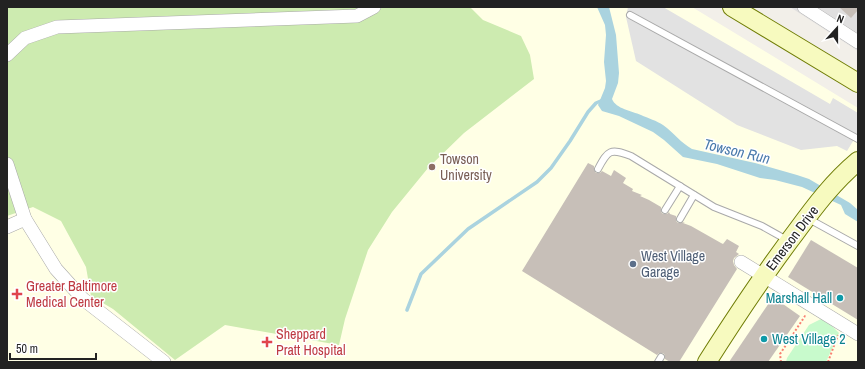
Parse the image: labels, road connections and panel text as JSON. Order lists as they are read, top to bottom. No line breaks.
{"streets":{"street":["Emerson Drive"]},"water":["Towson Run"],"places":{"other":["Towson University","West Village Garage","Marshall Hall","West Village 2"],"health":["Greater Baltimore Medical Center","Sheppard Pratt Hospital"]},"scale_bar":"50 m","north":"top"}
